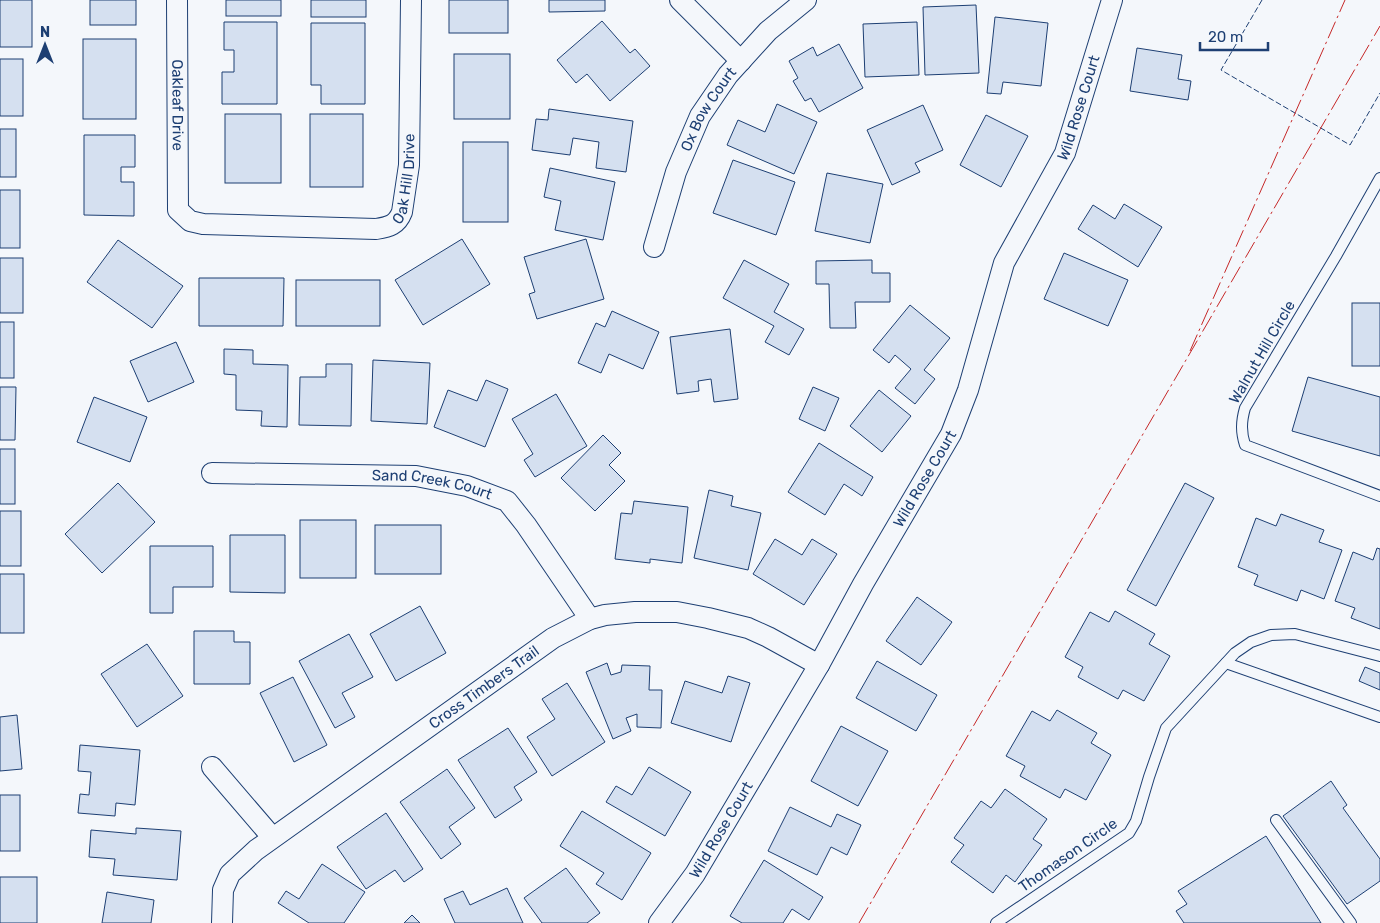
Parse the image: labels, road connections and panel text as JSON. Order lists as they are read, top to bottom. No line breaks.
{"streets":{"street":["Oakleaf Drive","Wild Rose Court","Ox Bow Court","Oak Hill Drive","Sand Creek Court","Cross Timbers Trail"],"lane":["Walnut Hill Circle","Thomason Circle"]},"crossings":[["Oakleaf Drive","Oak Hill Drive"],["Wild Rose Court","Cross Timbers Trail"],["Sand Creek Court","Cross Timbers Trail"]],"scale_bar":"20 m","north":"top"}
